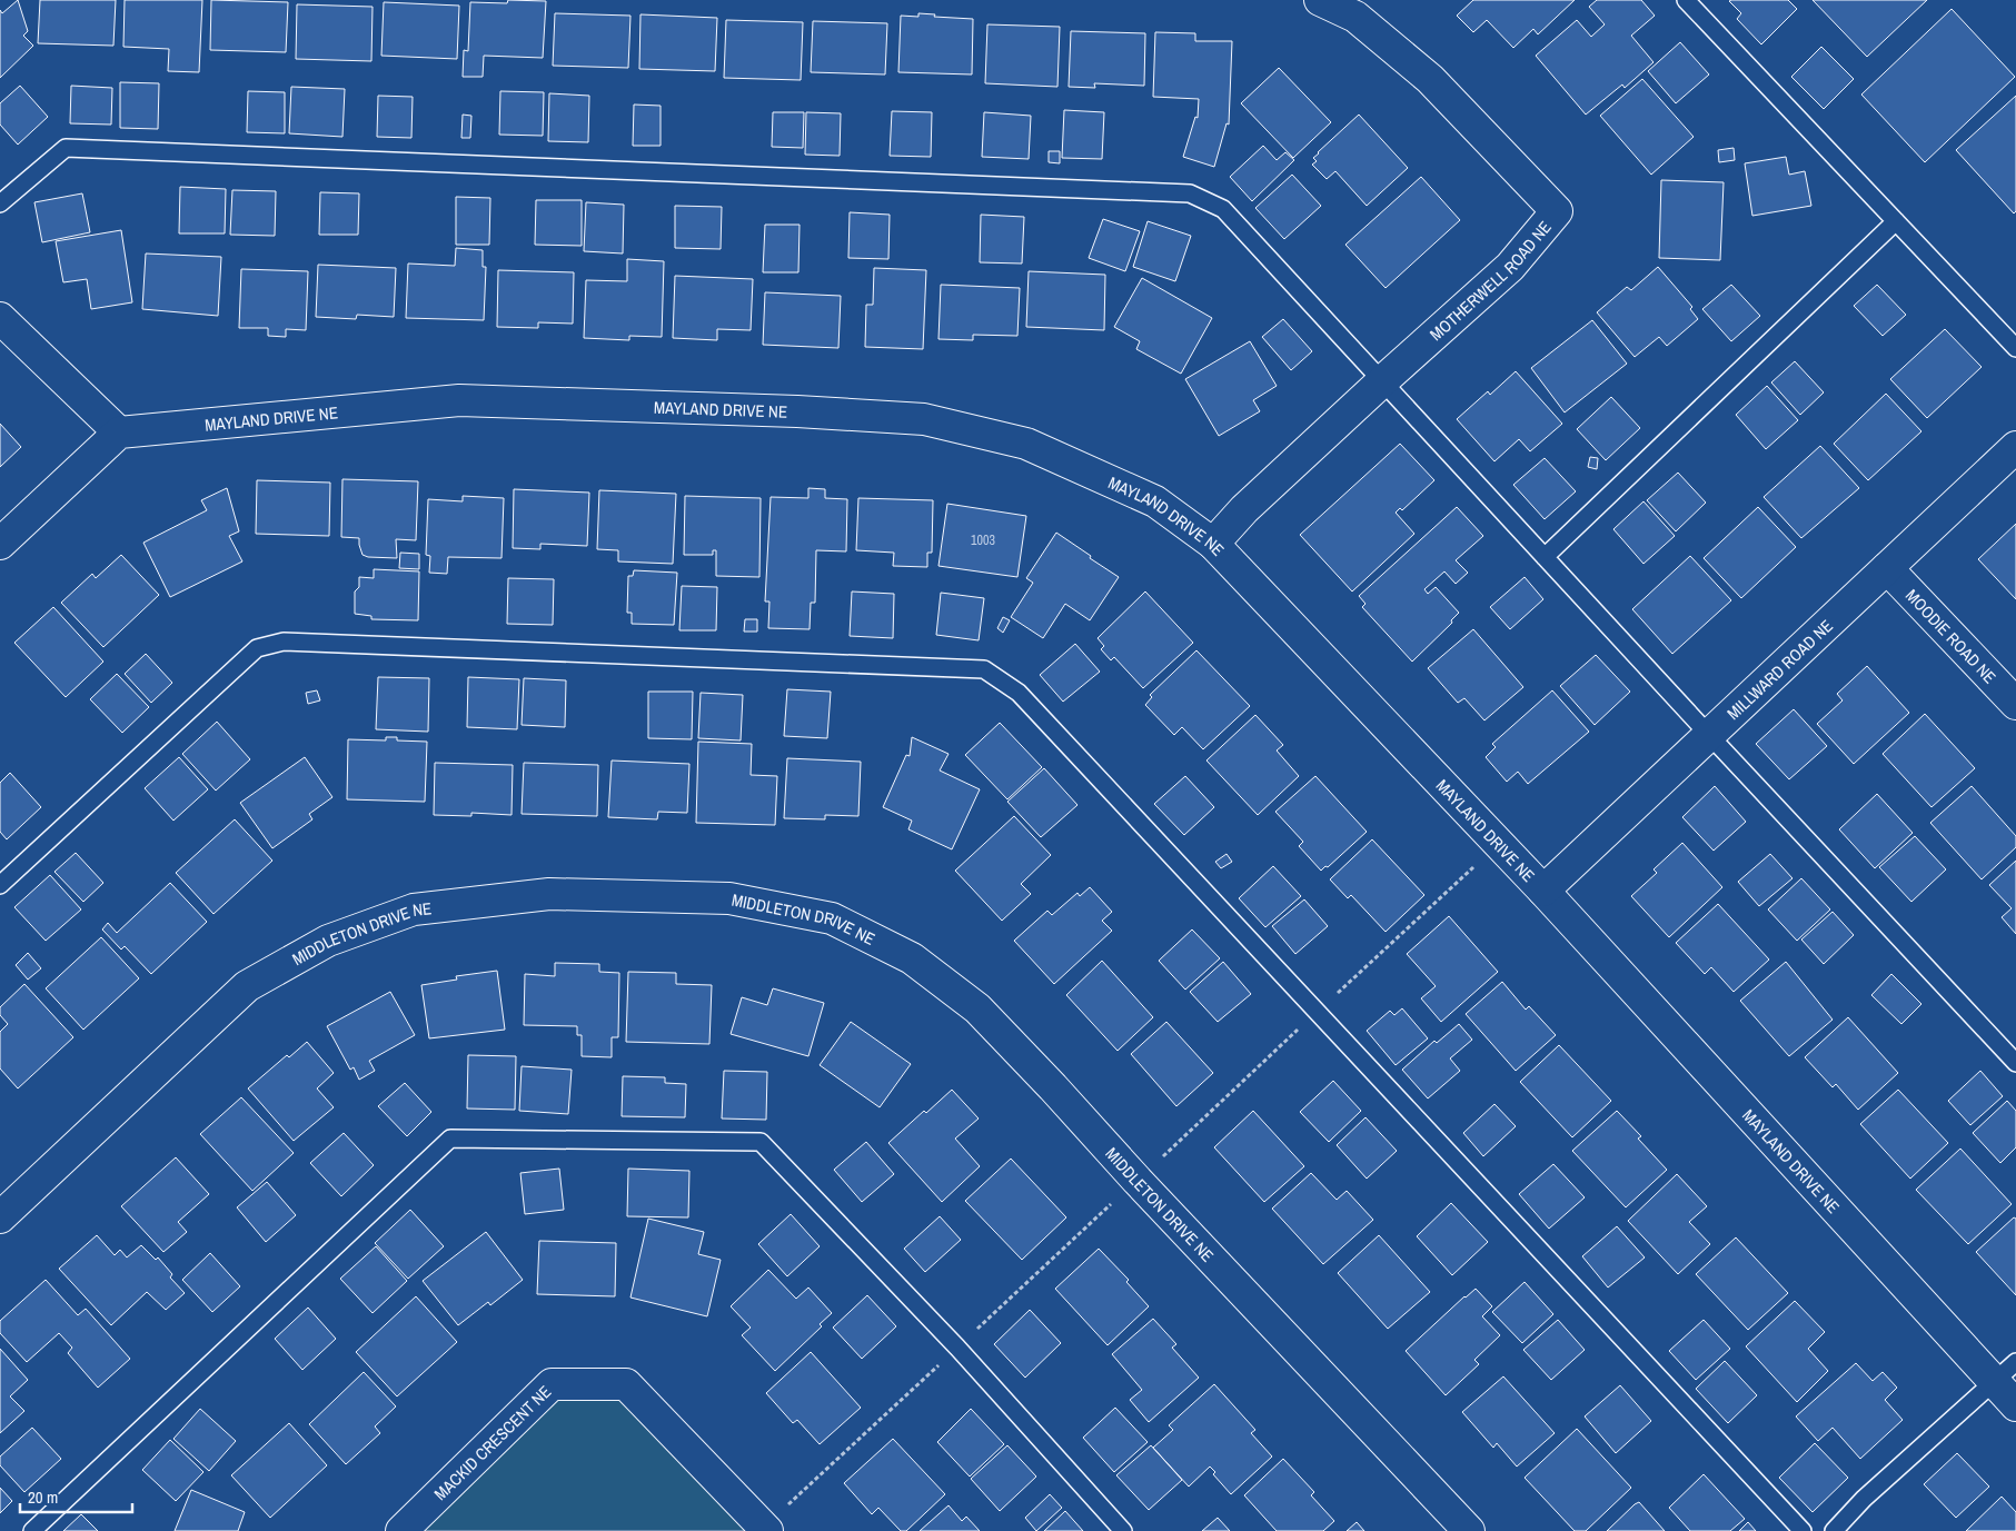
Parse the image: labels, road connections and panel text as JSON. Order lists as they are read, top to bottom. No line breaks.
{"streets":{"street":["MOTHERWELL ROAD NE","MAYLAND DRIVE NE","MOODIE ROAD NE","MILLWARD ROAD NE","MIDDLETON DRIVE NE","MACKID CRESCENT NE"]},"crossings":[["MOTHERWELL ROAD NE","MAYLAND DRIVE NE"],["MAYLAND DRIVE NE","MILLWARD ROAD NE"],["MOODIE ROAD NE","MILLWARD ROAD NE"]],"house_numbers":["1003"],"scale_bar":"20 m"}
